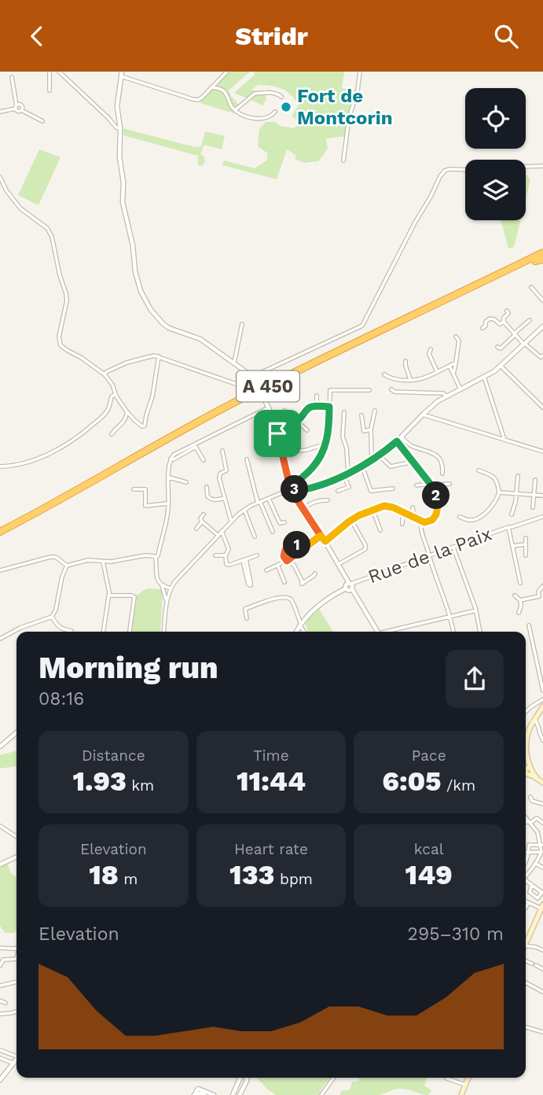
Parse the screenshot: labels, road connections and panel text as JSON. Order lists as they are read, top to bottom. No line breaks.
{"streets":{"highway":["A 450"],"street":["Rue de la Paix"]},"places":["Fort de Montcorin"],"page":{"header":"Stridr","pins":["3","2","1"],"heading":["Morning run","08:16"],"stats":[["Distance","1.93 km"],["Time","11:44"],["Pace","6:05 /km"],["Elevation","18 m"],["Heart rate","133 bpm"],["kcal","149"]],"chart":["Elevation","295–310 m"]}}
